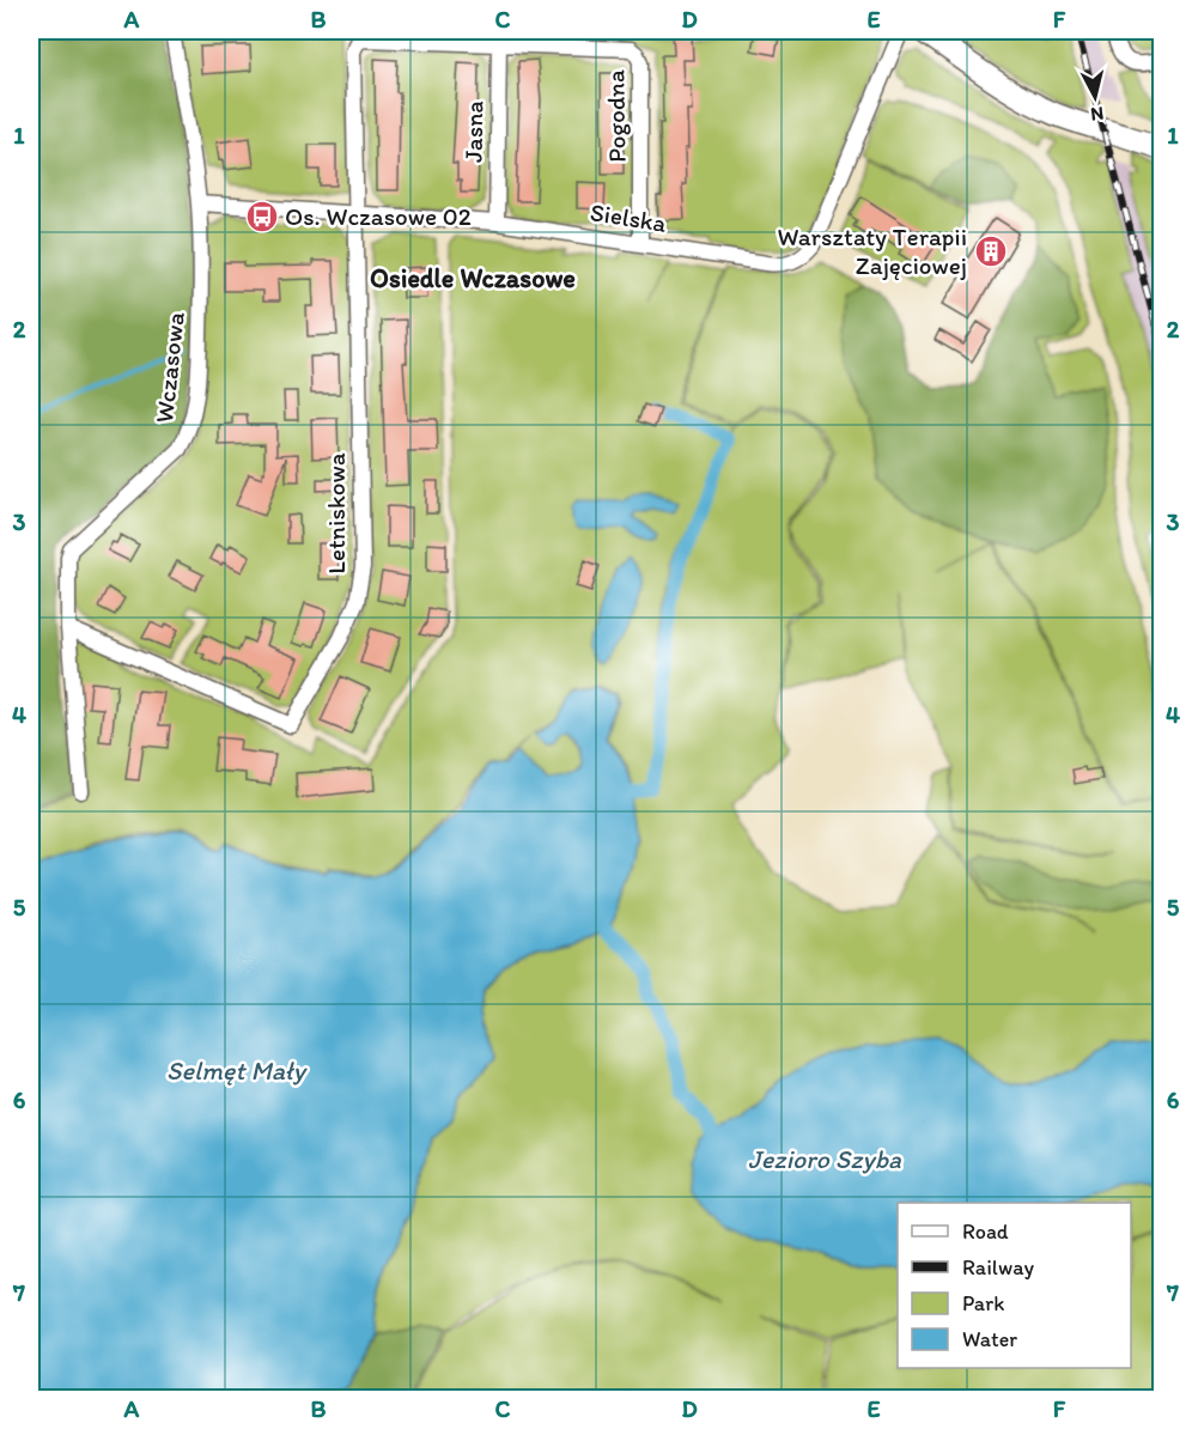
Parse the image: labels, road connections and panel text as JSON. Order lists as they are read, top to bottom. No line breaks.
{"streets":{"street":["Pogodna","Jasna","Sielska","Wczasowa","Letniskowa"]},"crossings":[["Pogodna","Jasna"],["Pogodna","Sielska"],["Pogodna","Letniskowa"],["Jasna","Sielska"],["Sielska","Wczasowa"],["Sielska","Letniskowa"],["Wczasowa","Letniskowa"]],"districts":["Osiedle Wczasowe"],"water":["Selmęt Mały","Jezioro Szyba"],"places":{"bus stop":["Os. Wczasowe 02"],"building":["Warsztaty Terapii Zajęciowej"]},"legend":["Road","Railway","Park","Water"],"north":"bottom","grid":{"columns":["A","B","C","D","E","F"],"rows":["1","2","3","4","5","6","7"]}}
